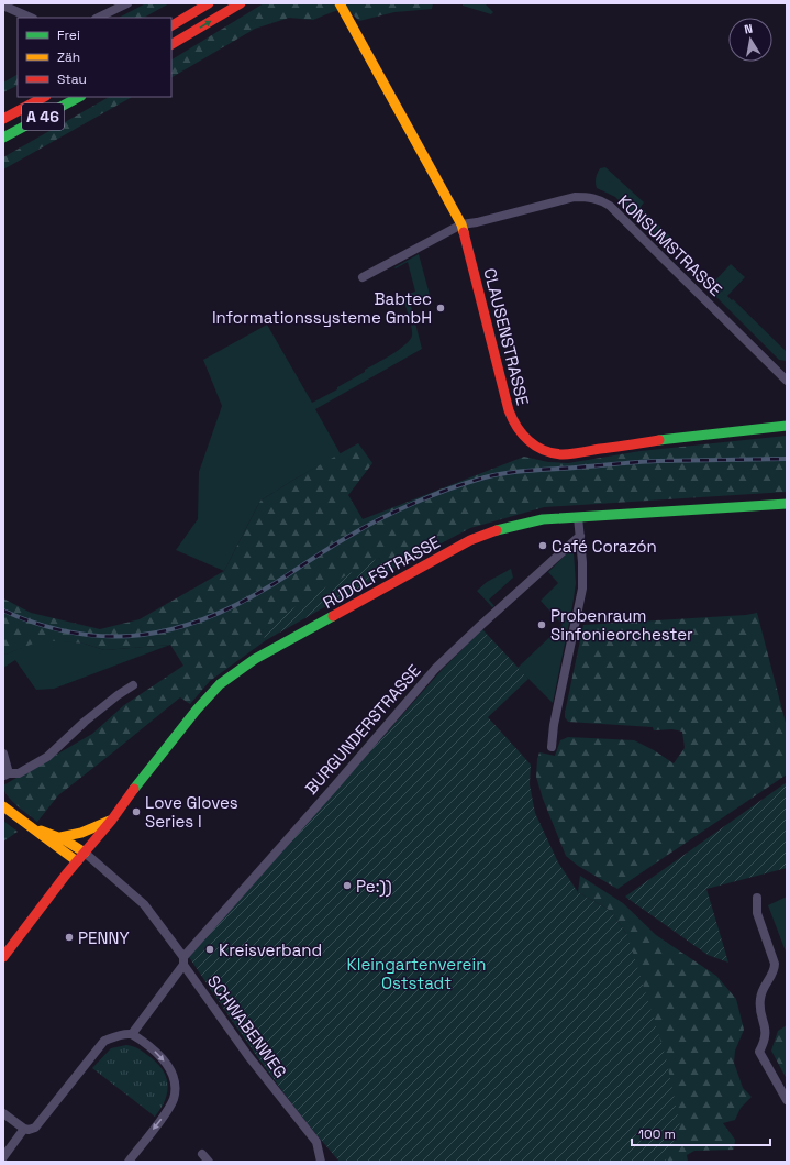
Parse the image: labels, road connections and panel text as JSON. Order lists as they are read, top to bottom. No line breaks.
{"streets":{"main road":["A 46","CLAUSENSTRASSE","RUDOLFSTRASSE"],"street":["KONSUMSTRASSE","BURGUNDERSTRASSE","SCHWABENWEG"]},"crossings":[["KONSUMSTRASSE","CLAUSENSTRASSE"],["RUDOLFSTRASSE","SCHWABENWEG"],["BURGUNDERSTRASSE","SCHWABENWEG"]],"parks":["Kleingartenverein Oststadt"],"places":["Babtec Informationssysteme GmbH","Café Corazón","Probenraum Sinfonieorchester","Love Gloves Series I","Pe:))","PENNY","Kreisverband"],"legend":["Frei","Zäh","Stau"],"scale_bar":"100 m","north":"top"}
